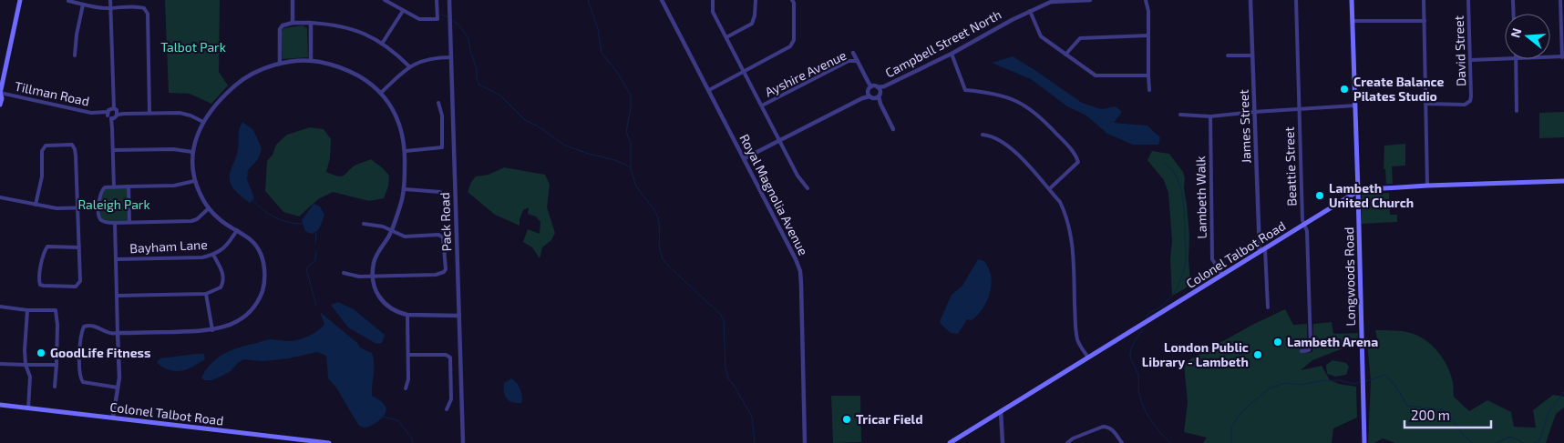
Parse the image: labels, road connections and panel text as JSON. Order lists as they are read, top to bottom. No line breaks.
{"streets":{"main road":["Colonel Talbot Road","Longwoods Road"],"street":["Campbell Street North","David Street","Ayshire Avenue","Tillman Road","James Street","Beattie Street","Royal Magnolia Avenue","Lambeth Walk","Pack Road","Bayham Lane"]},"crossings":[["Campbell Street North","Ayshire Avenue"],["James Street","Colonel Talbot Road"],["Beattie Street","Colonel Talbot Road"],["Lambeth Walk","Colonel Talbot Road"],["Colonel Talbot Road","Longwoods Road"]],"parks":["Talbot Park","Raleigh Park"],"places":["Create Balance Pilates Studio","Lambeth United Church","Lambeth Arena","GoodLife Fitness","London Public Library - Lambeth","Tricar Field"],"scale_bar":"200 m","north":"left"}
